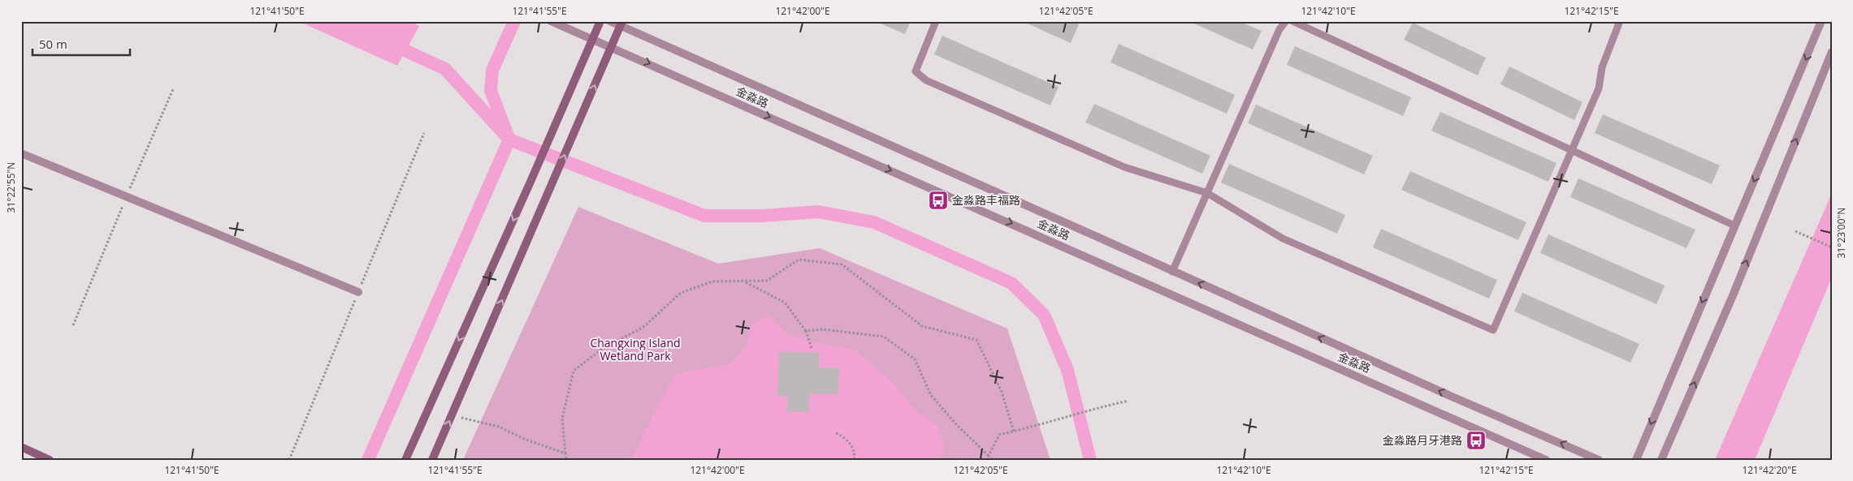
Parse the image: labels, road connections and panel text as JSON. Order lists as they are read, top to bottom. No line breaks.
{"streets":{"street":["金淼路"]},"parks":["Changxing Island Wetland Park"],"places":{"bus stop":["金淼路丰福路","金淼路月牙港路"]},"scale_bar":"50 m","coordinates":["121°41'50\"E","121°41'55\"E","121°42'00\"E","121°42'05\"E","121°42'10\"E","121°42'15\"E","31°22'55\"N","31°23'00\"N","121°42'20\"E"]}
